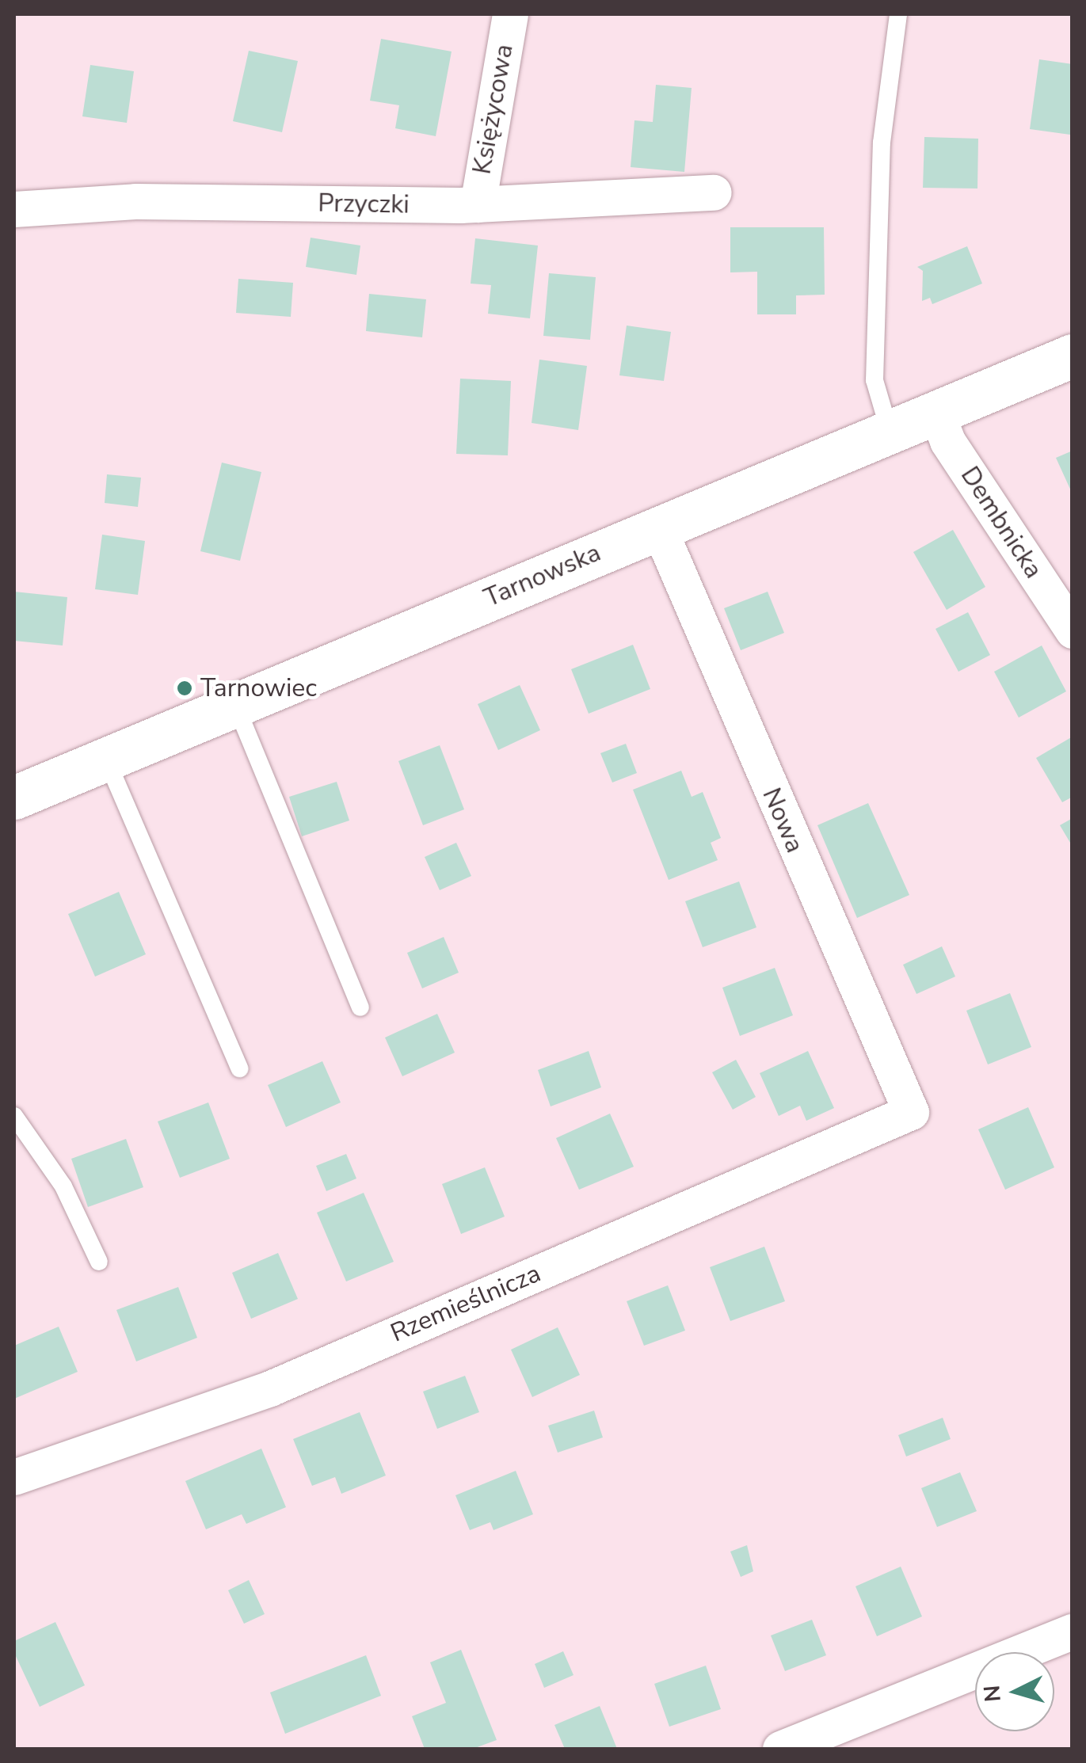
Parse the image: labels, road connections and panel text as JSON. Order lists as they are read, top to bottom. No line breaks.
{"streets":{"main road":["Tarnowska"],"street":["Księżycowa","Przyczki","Dembnicka","Nowa","Rzemieślnicza"]},"crossings":[["Księżycowa","Przyczki"],["Dembnicka","Tarnowska"],["Tarnowska","Nowa"],["Nowa","Rzemieślnicza"]],"places":["Tarnowiec"],"north":"left"}
